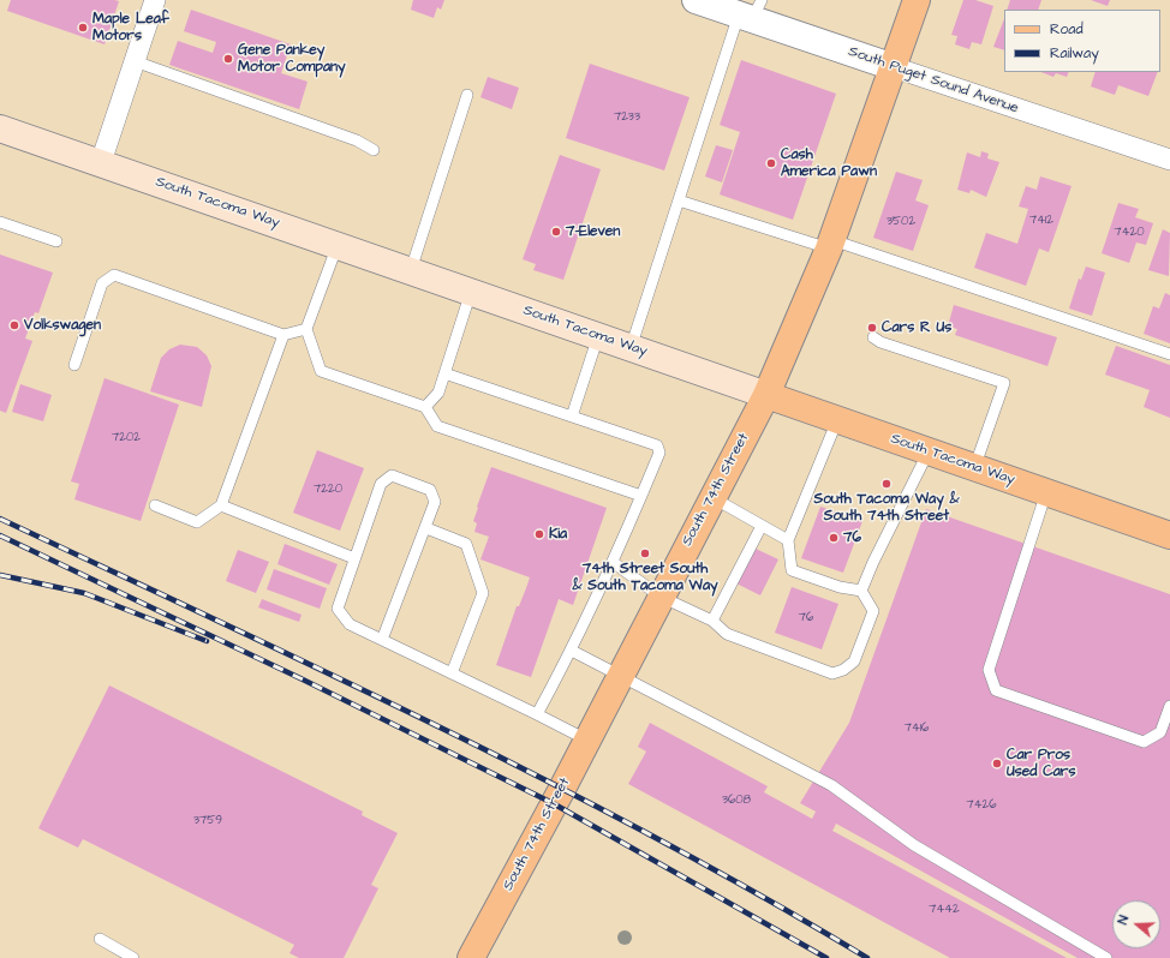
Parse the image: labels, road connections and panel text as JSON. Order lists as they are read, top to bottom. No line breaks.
{"streets":{"main road":["South Tacoma Way","South 74th Street"],"street":["South Puget Sound Avenue"]},"crossings":[["South Puget Sound Avenue","South 74th Street"],["South Tacoma Way","South 74th Street"]],"places":["Maple Leaf Motors","Gene Pankey Motor Company","Cash America Pawn","7-Eleven","Volkswagen","Cars R Us","South Tacoma Way & South 74th Street","Kia","76","74th Street South & South Tacoma Way","Car Pros Used Cars"],"house_numbers":["7233","7412","3502","7420","7202","7220","76","7416","3608","7426","3759","7442"],"legend":["Road","Railway"],"north":"left"}
